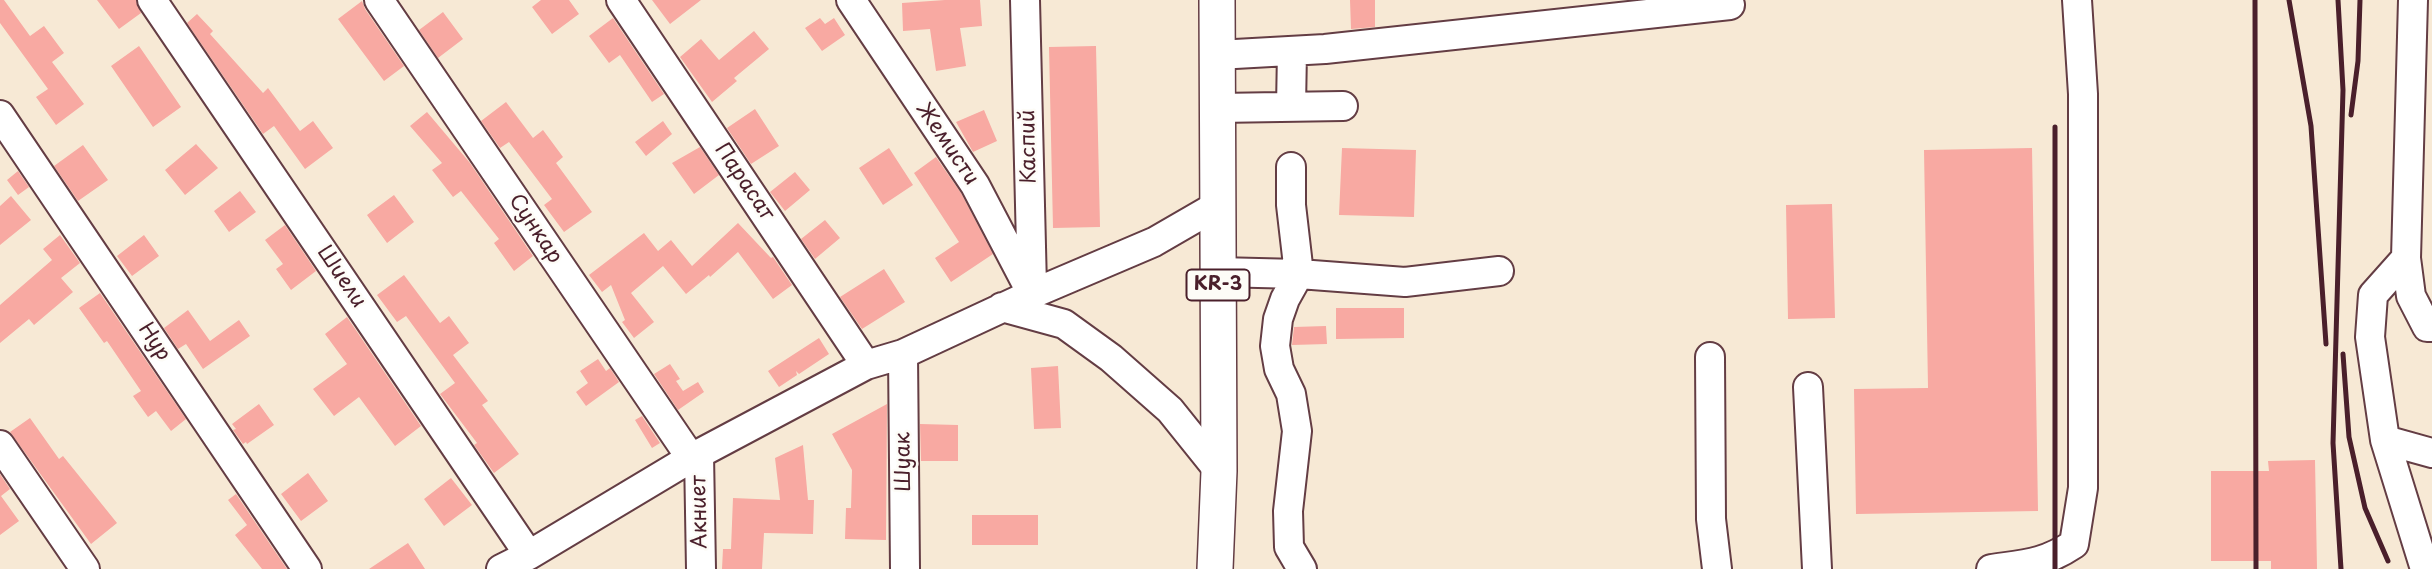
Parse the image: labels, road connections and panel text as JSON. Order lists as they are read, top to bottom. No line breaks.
{"streets":{"main road":["KR-3"],"street":["Жемисти","Каспий","Парасат","Сункар","Шиели","Нур","Шуак","Акниет"]},"crossings":[["Жемисти","Каспий"],["Сункар","Акниет"]]}
